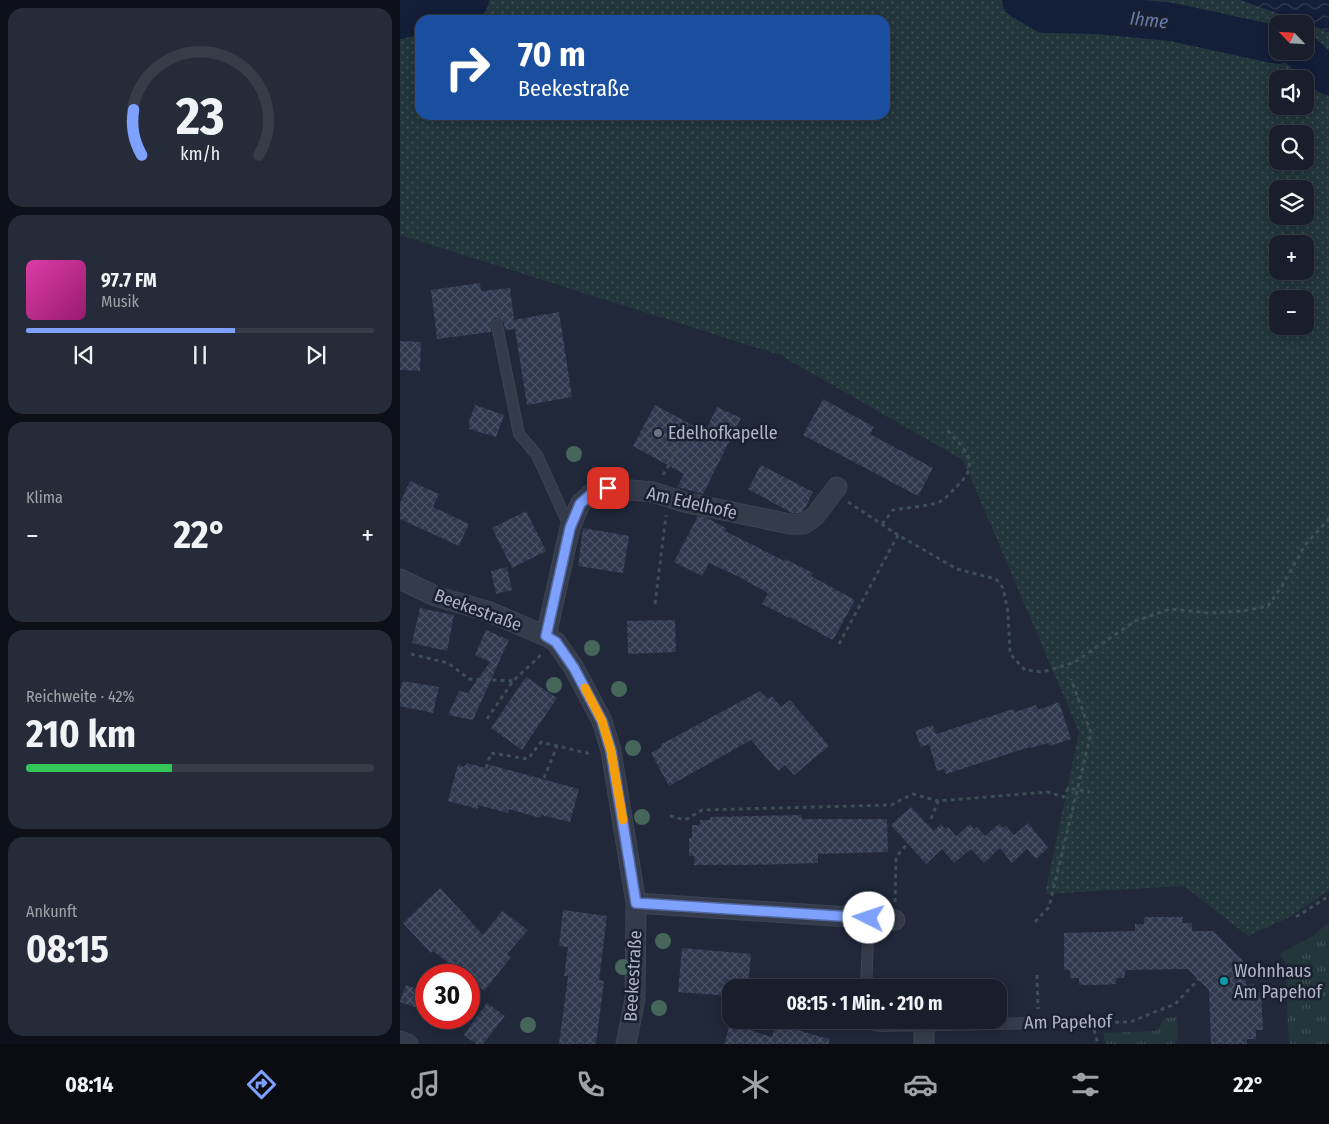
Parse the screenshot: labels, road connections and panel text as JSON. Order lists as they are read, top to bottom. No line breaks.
{"streets":{"street":["Am Edelhofe","Beekestraße"],"lane":["Am Papehof"]},"crossings":[["Am Edelhofe","Beekestraße"]],"water":["Ihme"],"places":["Edelhofkapelle","Wohnhaus Am Papehof"],"north":"top left","page":{"map_buttons":["+","−"],"turn":["70 m","Beekestraße"],"song":["97.7 FM","Musik"],"tile":["Klima",["Reichweite · 42%","210 km"],["Ankunft","08:15"]],"heat":["−","22°","+"],"limit":"30","trip":"08:15 · 1 Min. · 210 m","tabs":["08:14","22°"],"gauge":["23","km/h"]}}
